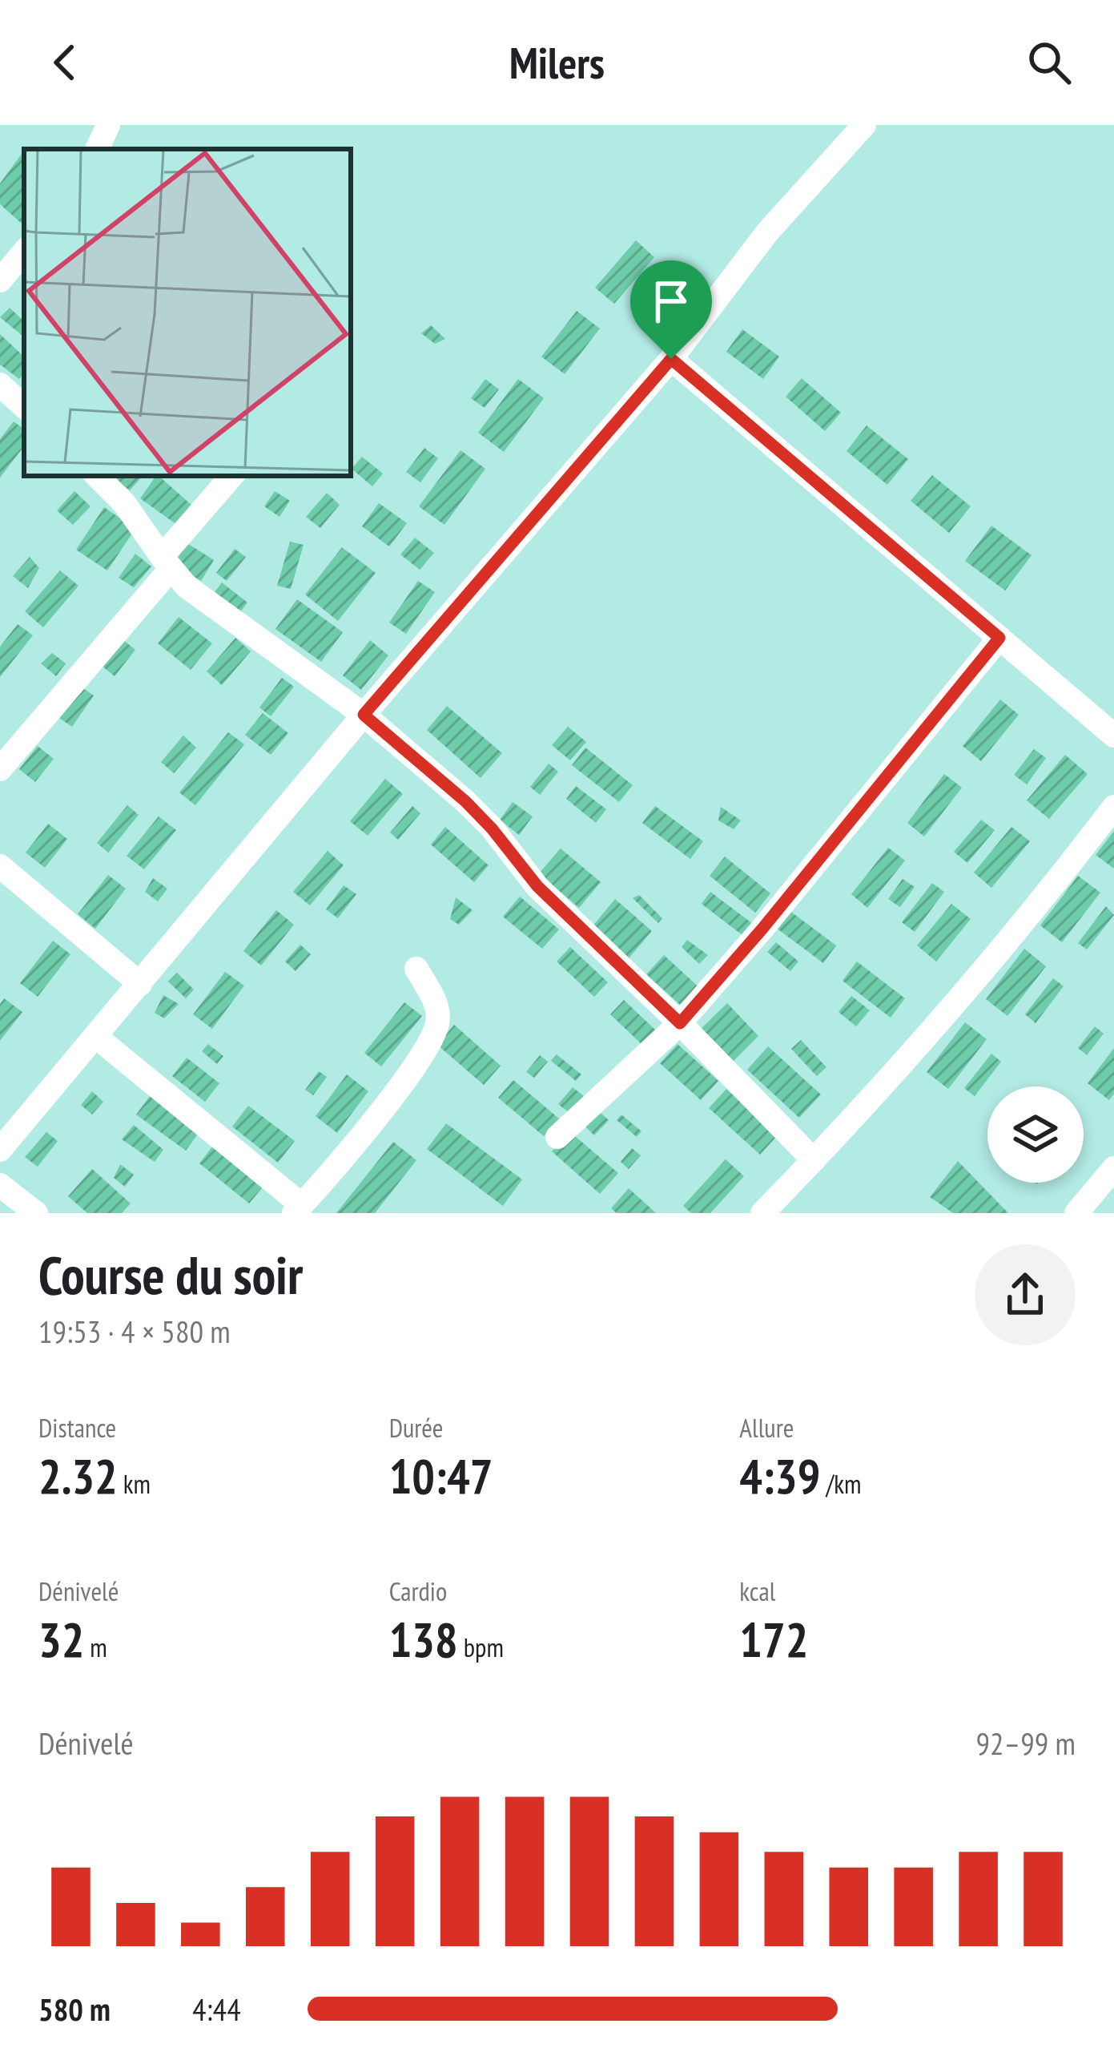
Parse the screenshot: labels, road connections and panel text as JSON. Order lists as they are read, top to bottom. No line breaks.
{"page":{"header":"Milers","heading":["Course du soir","19:53 · 4 × 580 m"],"stats":[["Distance","2.32 km"],["Durée","10:47"],["Allure","4:39 /km"],["Dénivelé","32 m"],["Cardio","138 bpm"],["kcal","172"]],"chart":["Dénivelé","92–99 m"],"list":[{"name":"580 m","note":"4:44"}]}}
